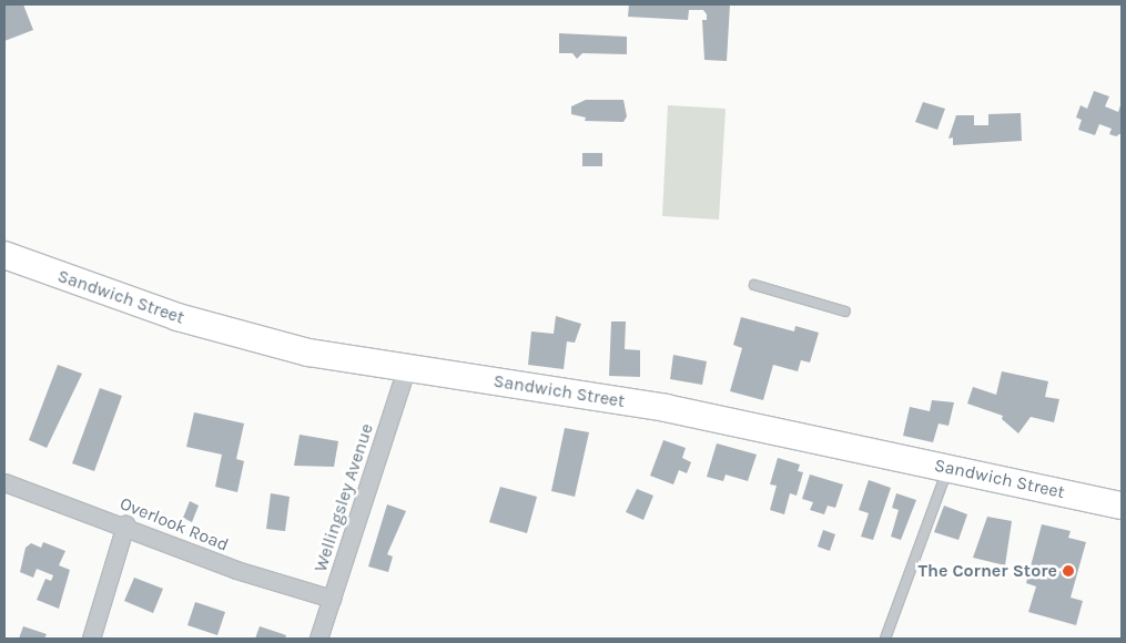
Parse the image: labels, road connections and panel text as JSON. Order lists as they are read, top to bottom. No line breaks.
{"streets":{"main road":["Sandwich Street"],"street":["Wellingsley Avenue","Overlook Road"]},"crossings":[["Sandwich Street","Wellingsley Avenue"],["Wellingsley Avenue","Overlook Road"]],"places":["The Corner Store"]}
